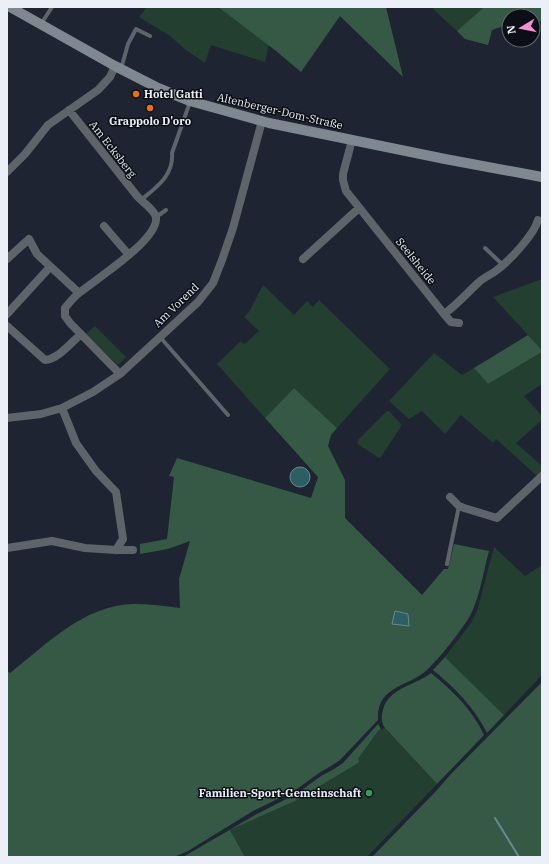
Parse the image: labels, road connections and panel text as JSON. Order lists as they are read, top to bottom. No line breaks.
{"streets":{"main road":["Altenberger-Dom-Straße"],"street":["Am Ecksberg","Seelsheide","Am Vorend"]},"crossings":[["Altenberger-Dom-Straße","Seelsheide"],["Altenberger-Dom-Straße","Am Vorend"]],"places":["Hotel Gatti","Grappolo D'oro","Familien-Sport-Gemeinschaft"],"north":"left"}
